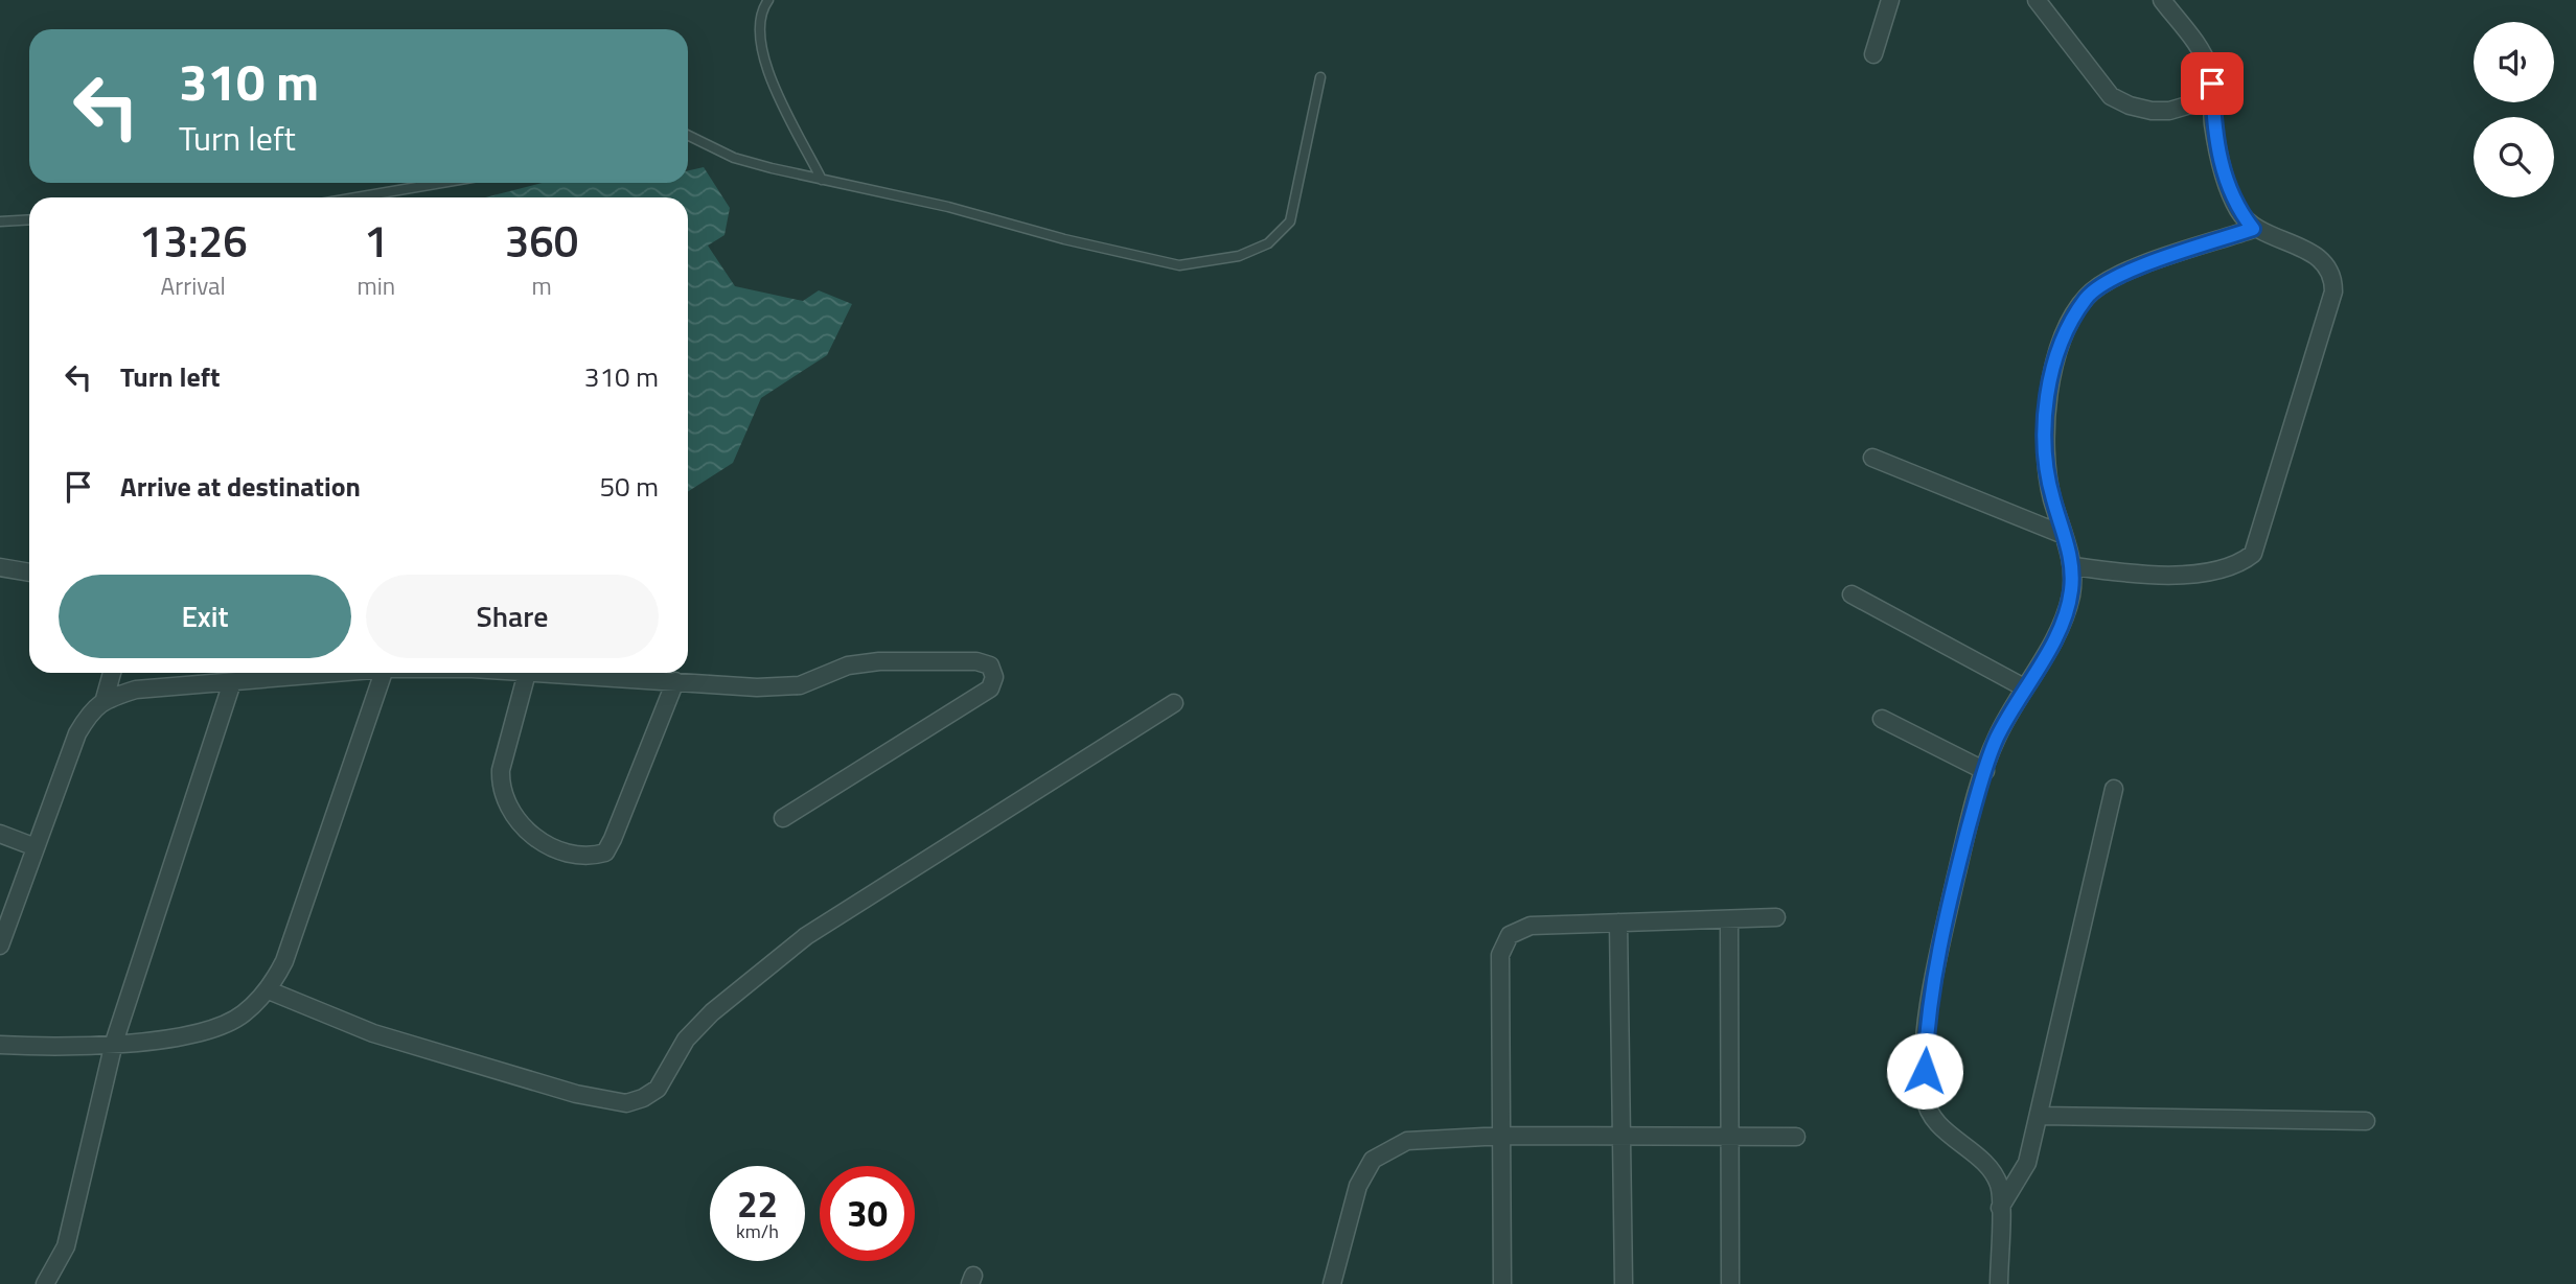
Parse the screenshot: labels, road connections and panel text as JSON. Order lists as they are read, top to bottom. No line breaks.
{"page":{"turn":["310 m","Turn left"],"eta":["13:26","Arrival","1","min","360","m"],"list":[{"name":"Turn left","value":"310 m"},{"name":"Arrive at destination","value":"50 m"}],"buttons":["Exit","Share"],"speed":"22 km/h","limit":"30"}}
